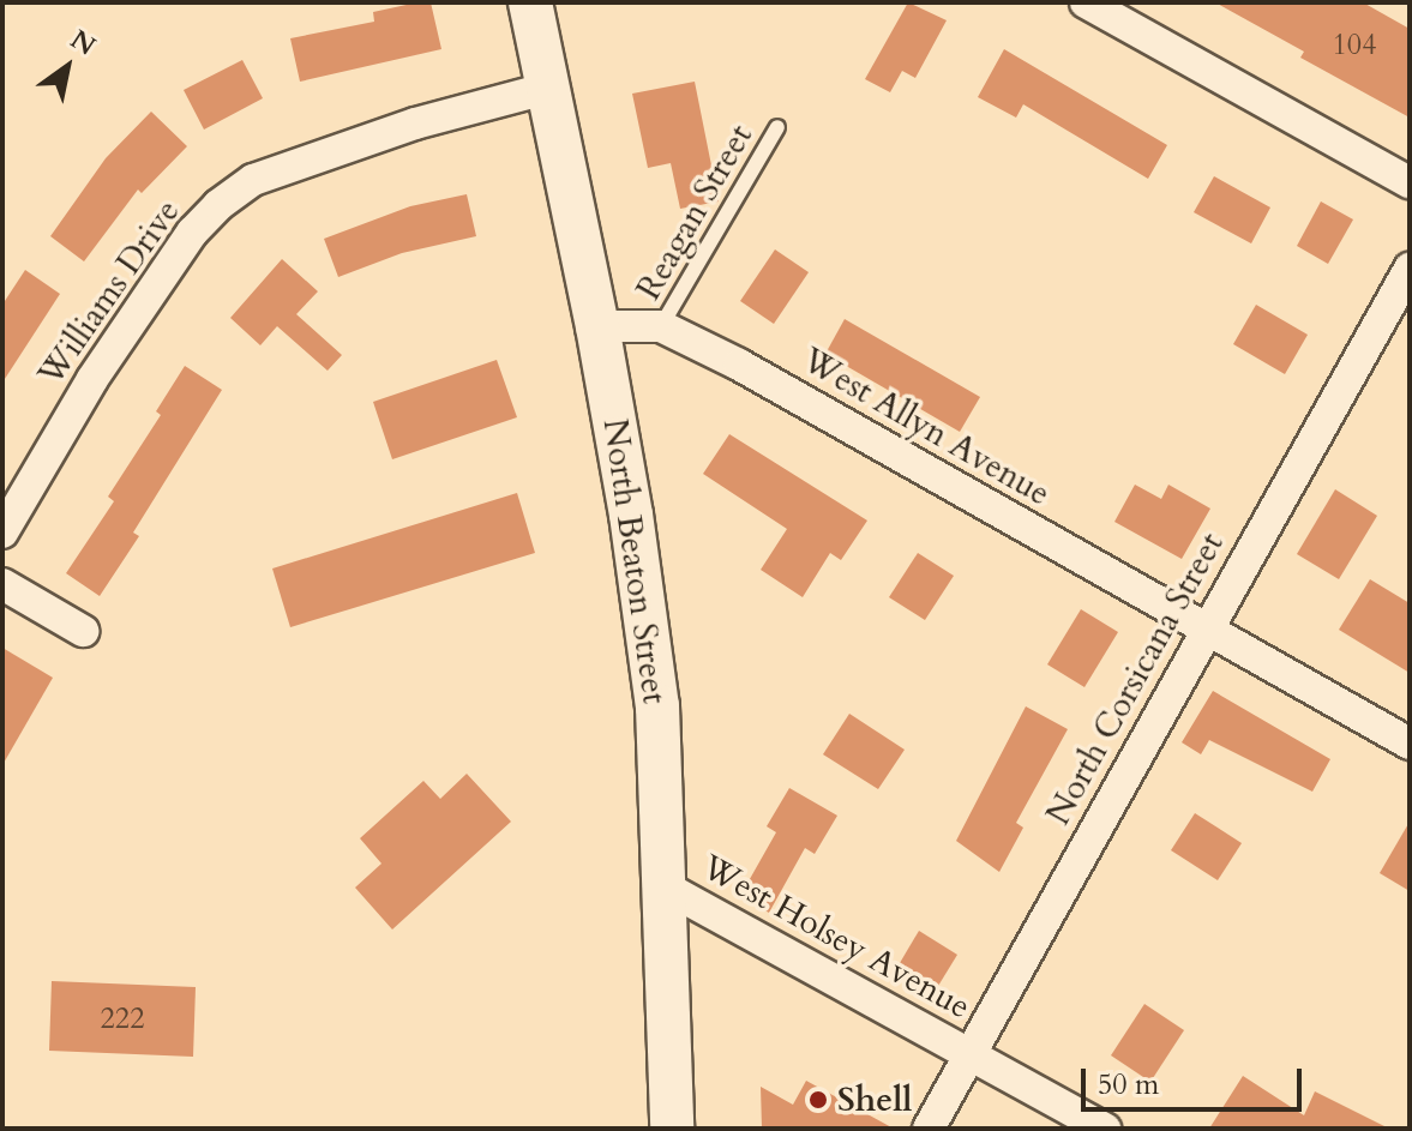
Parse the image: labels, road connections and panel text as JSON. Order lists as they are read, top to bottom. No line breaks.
{"streets":{"main road":["North Beaton Street"],"street":["Williams Drive","West Allyn Avenue","North Corsicana Street","West Holsey Avenue"],"lane":["Reagan Street"]},"crossings":[["Reagan Street","West Allyn Avenue"],["Williams Drive","North Beaton Street"],["West Allyn Avenue","North Beaton Street"],["West Allyn Avenue","North Corsicana Street"],["North Beaton Street","West Holsey Avenue"],["North Corsicana Street","West Holsey Avenue"]],"places":["Shell"],"house_numbers":["104","222"],"scale_bar":"50 m","north":"top right"}
